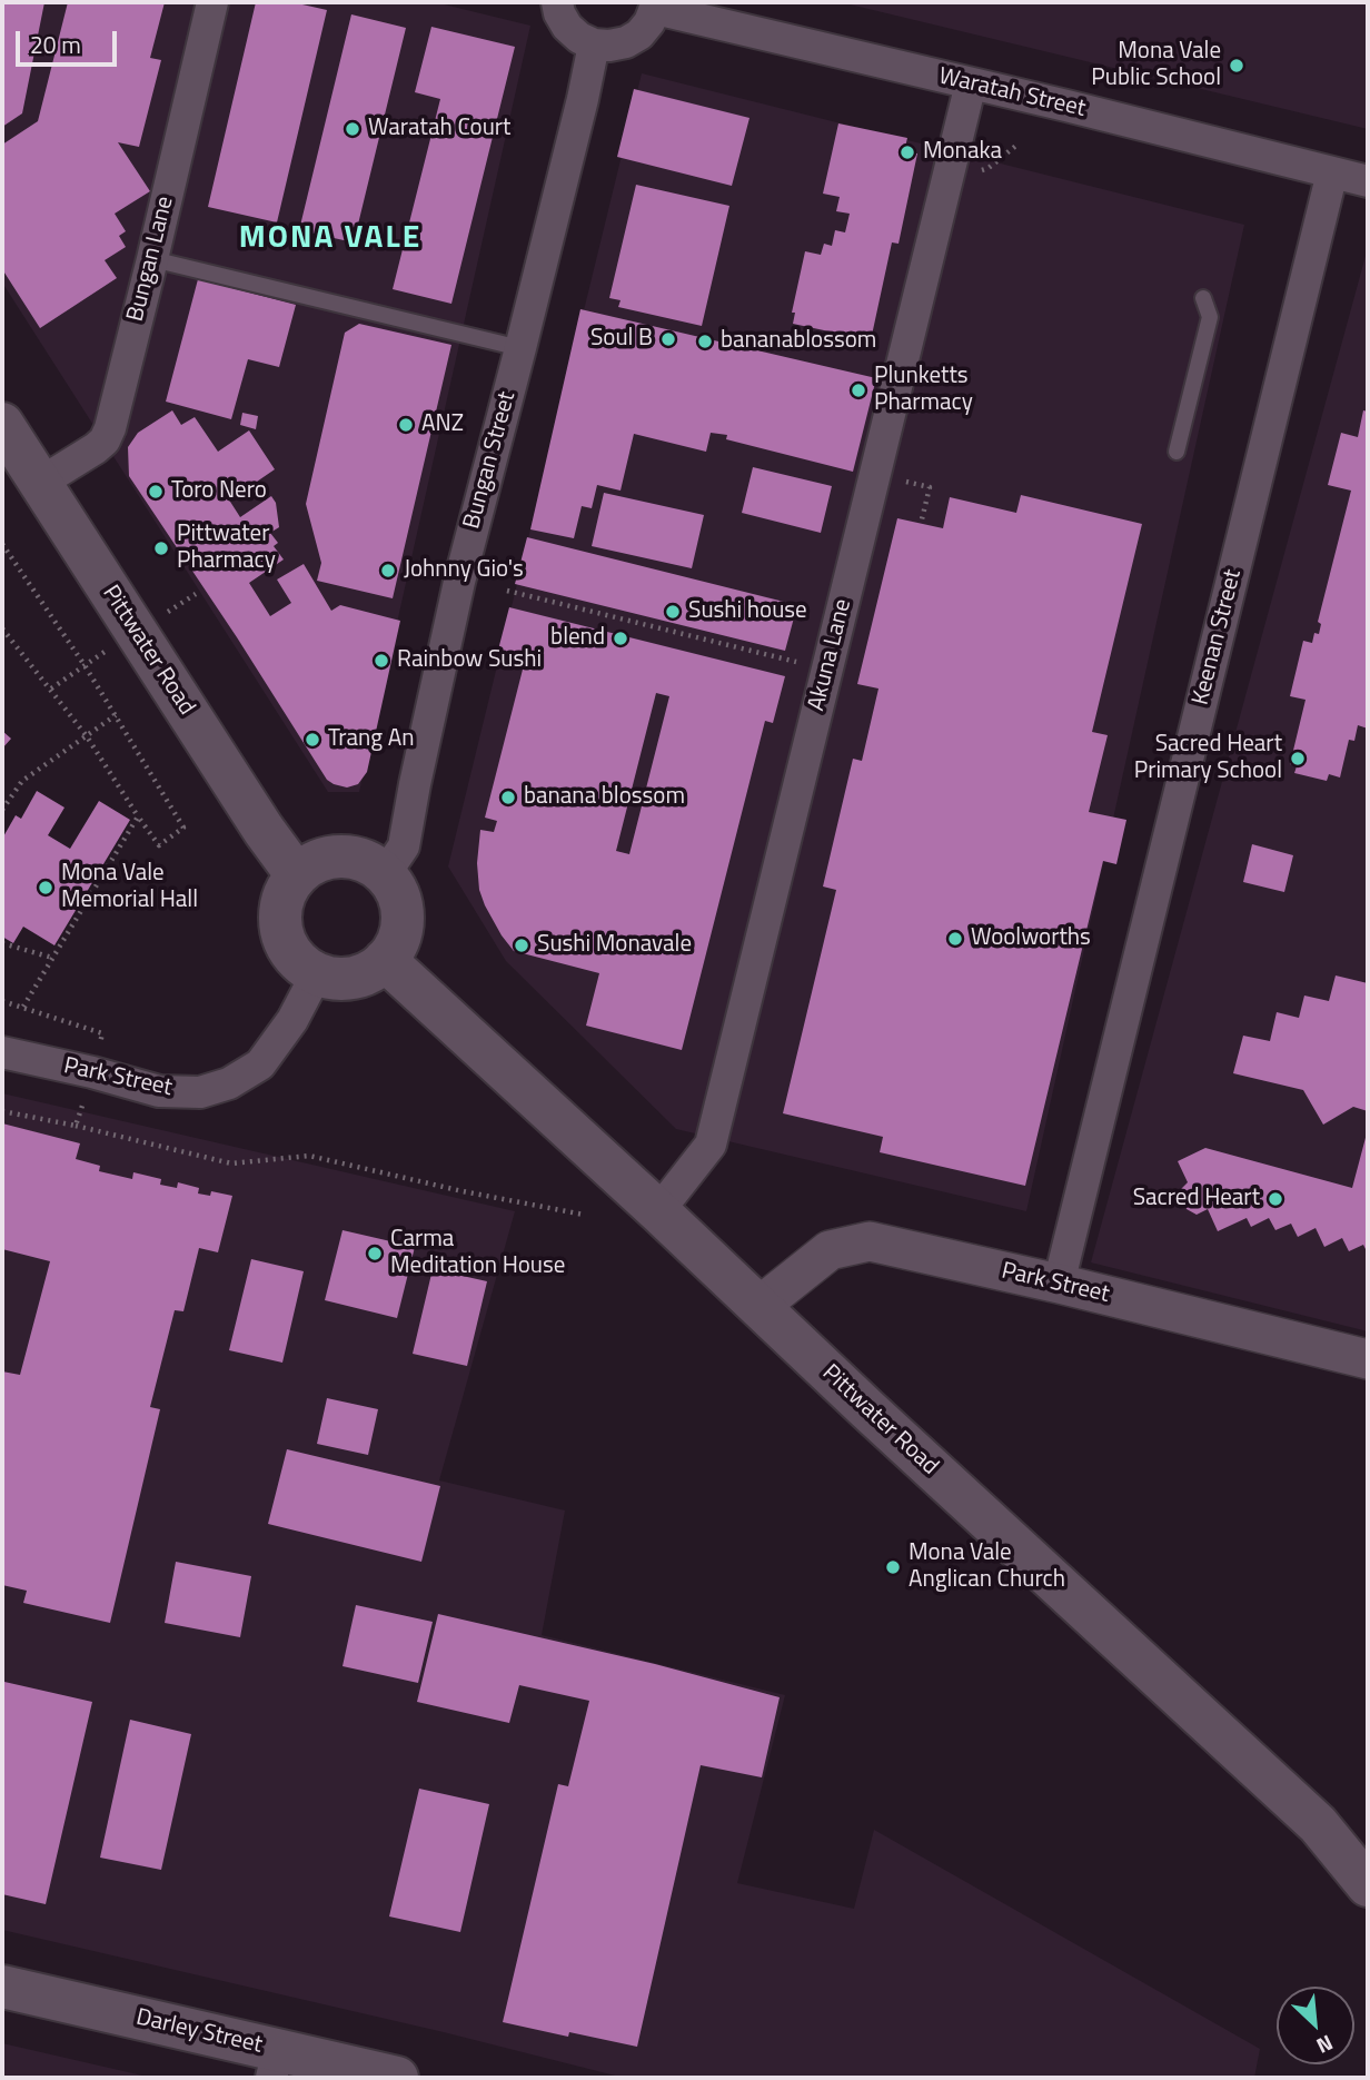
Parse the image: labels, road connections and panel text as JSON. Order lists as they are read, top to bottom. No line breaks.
{"streets":{"main road":["Pittwater Road","Darley Street"],"street":["Waratah Street","Bungan Lane","Bungan Street","Keenan Street","Akuna Lane","Park Street"]},"crossings":[["Waratah Street","Keenan Street"],["Waratah Street","Akuna Lane"],["Bungan Lane","Pittwater Road"],["Bungan Street","Pittwater Road"],["Bungan Street","Park Street"],["Keenan Street","Park Street"],["Pittwater Road","Akuna Lane"],["Pittwater Road","Park Street"]],"districts":["MONA VALE"],"places":["Mona Vale Public School","Waratah Court","Monaka","Soul B","bananablossom","Plunketts Pharmacy","ANZ","Toro Nero","Pittwater Pharmacy","Johnny Gio's","Sushi house","blend","Rainbow Sushi","Trang An","Sacred Heart Primary School","banana blossom","Mona Vale Memorial Hall","Woolworths","Sushi Monavale","Sacred Heart","Carma Meditation House","Mona Vale Anglican Church"],"scale_bar":"20 m","north":"bottom right"}
